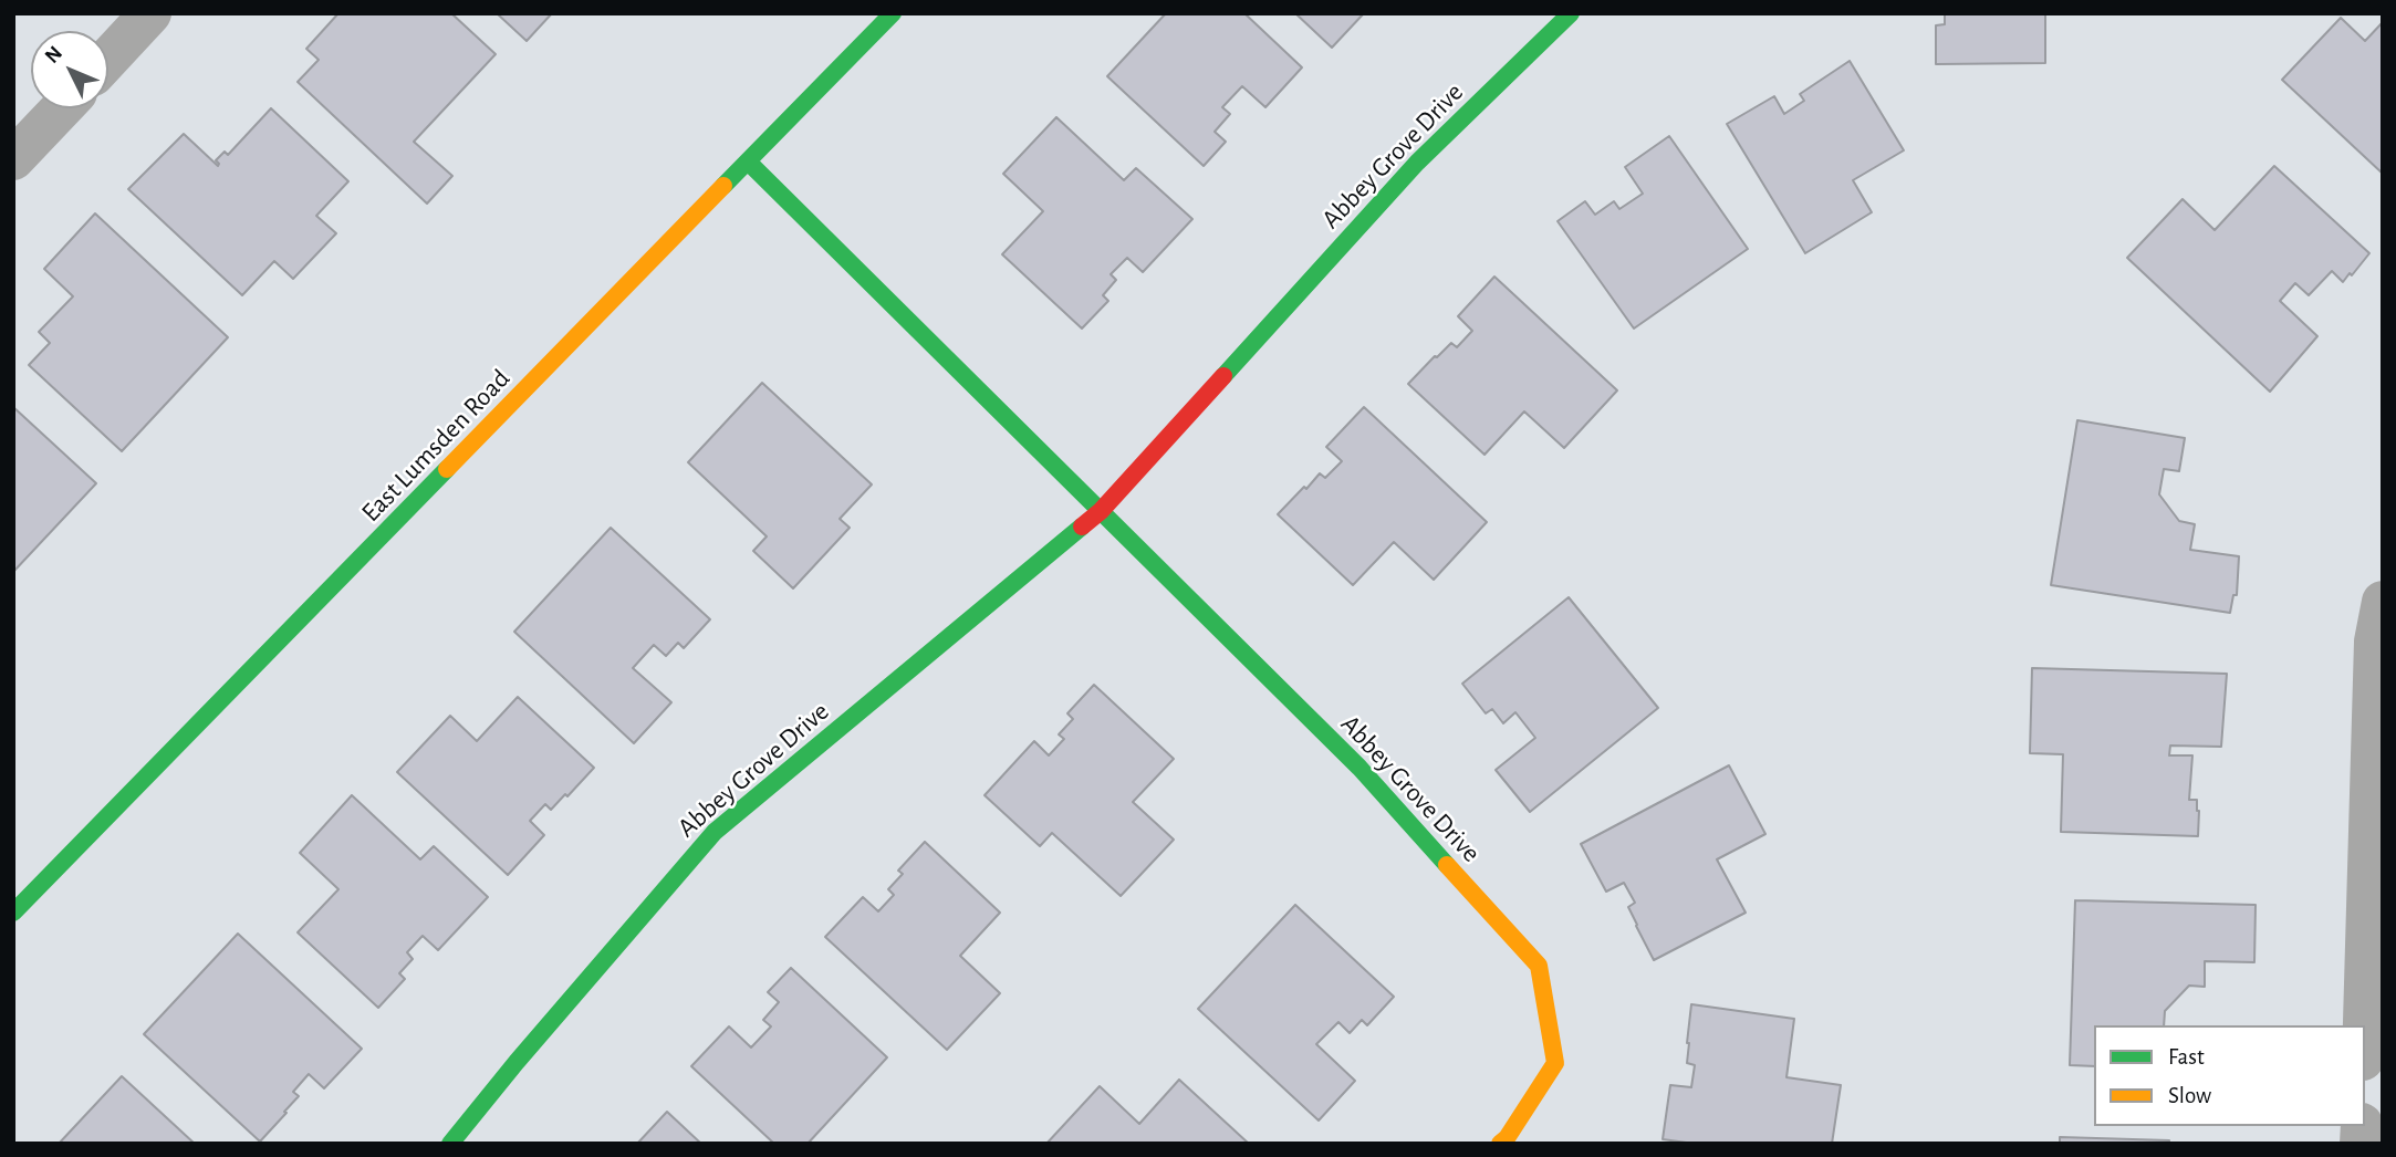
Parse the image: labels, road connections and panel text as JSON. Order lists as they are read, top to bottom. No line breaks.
{"streets":{"street":["Abbey Grove Drive","East Lumsden Road"]},"crossings":[["Abbey Grove Drive","East Lumsden Road"]],"legend":["Fast","Slow"],"north":"top left"}
